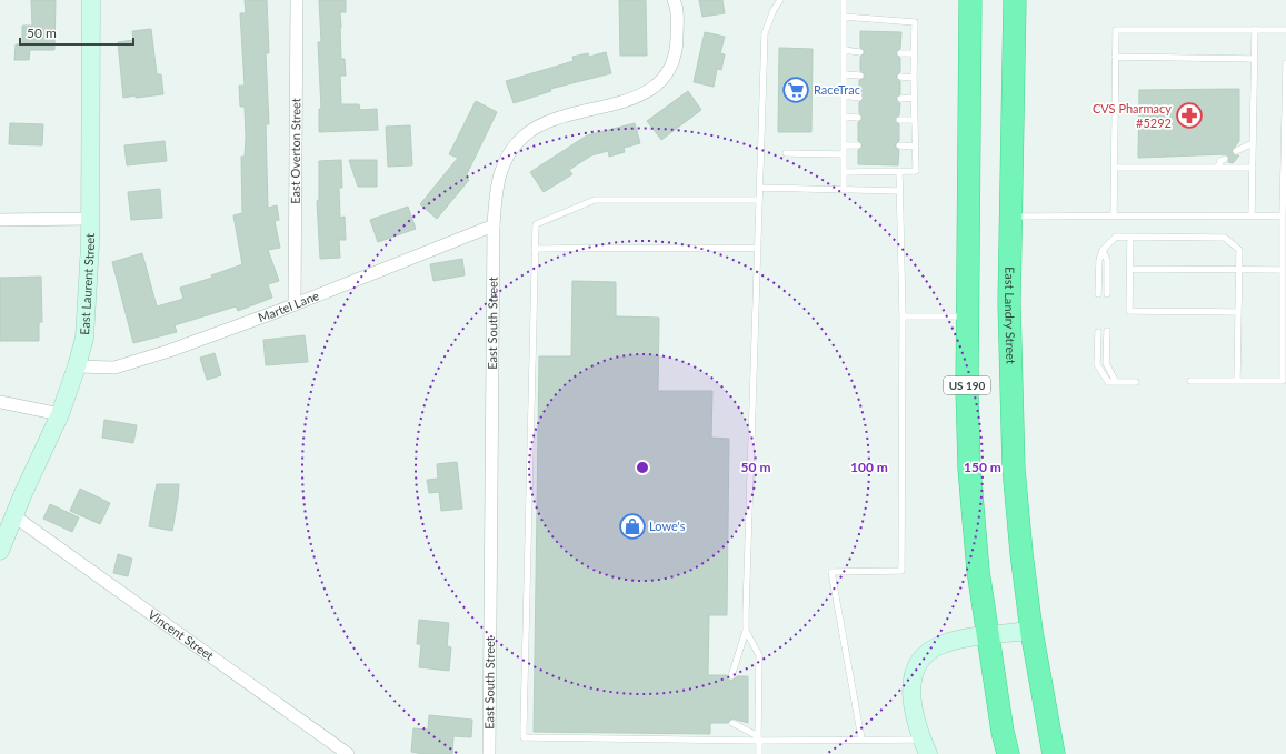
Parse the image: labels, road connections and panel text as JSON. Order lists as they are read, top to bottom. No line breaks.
{"streets":{"highway":["East Landry Street","US 190"],"street":["East Overton Street","East Laurent Street","Martel Lane","East South Street","Vincent Street"]},"crossings":[["East Overton Street","Martel Lane"],["East Laurent Street","Martel Lane"],["East Laurent Street","Vincent Street"],["Martel Lane","East South Street"]],"places":{"supermarket":["RaceTrac"],"pharmacy":["CVS Pharmacy #5292"],"shop":["Lowe's"]},"scale_bar":"50 m","rings":["50 m","100 m","150 m"]}
